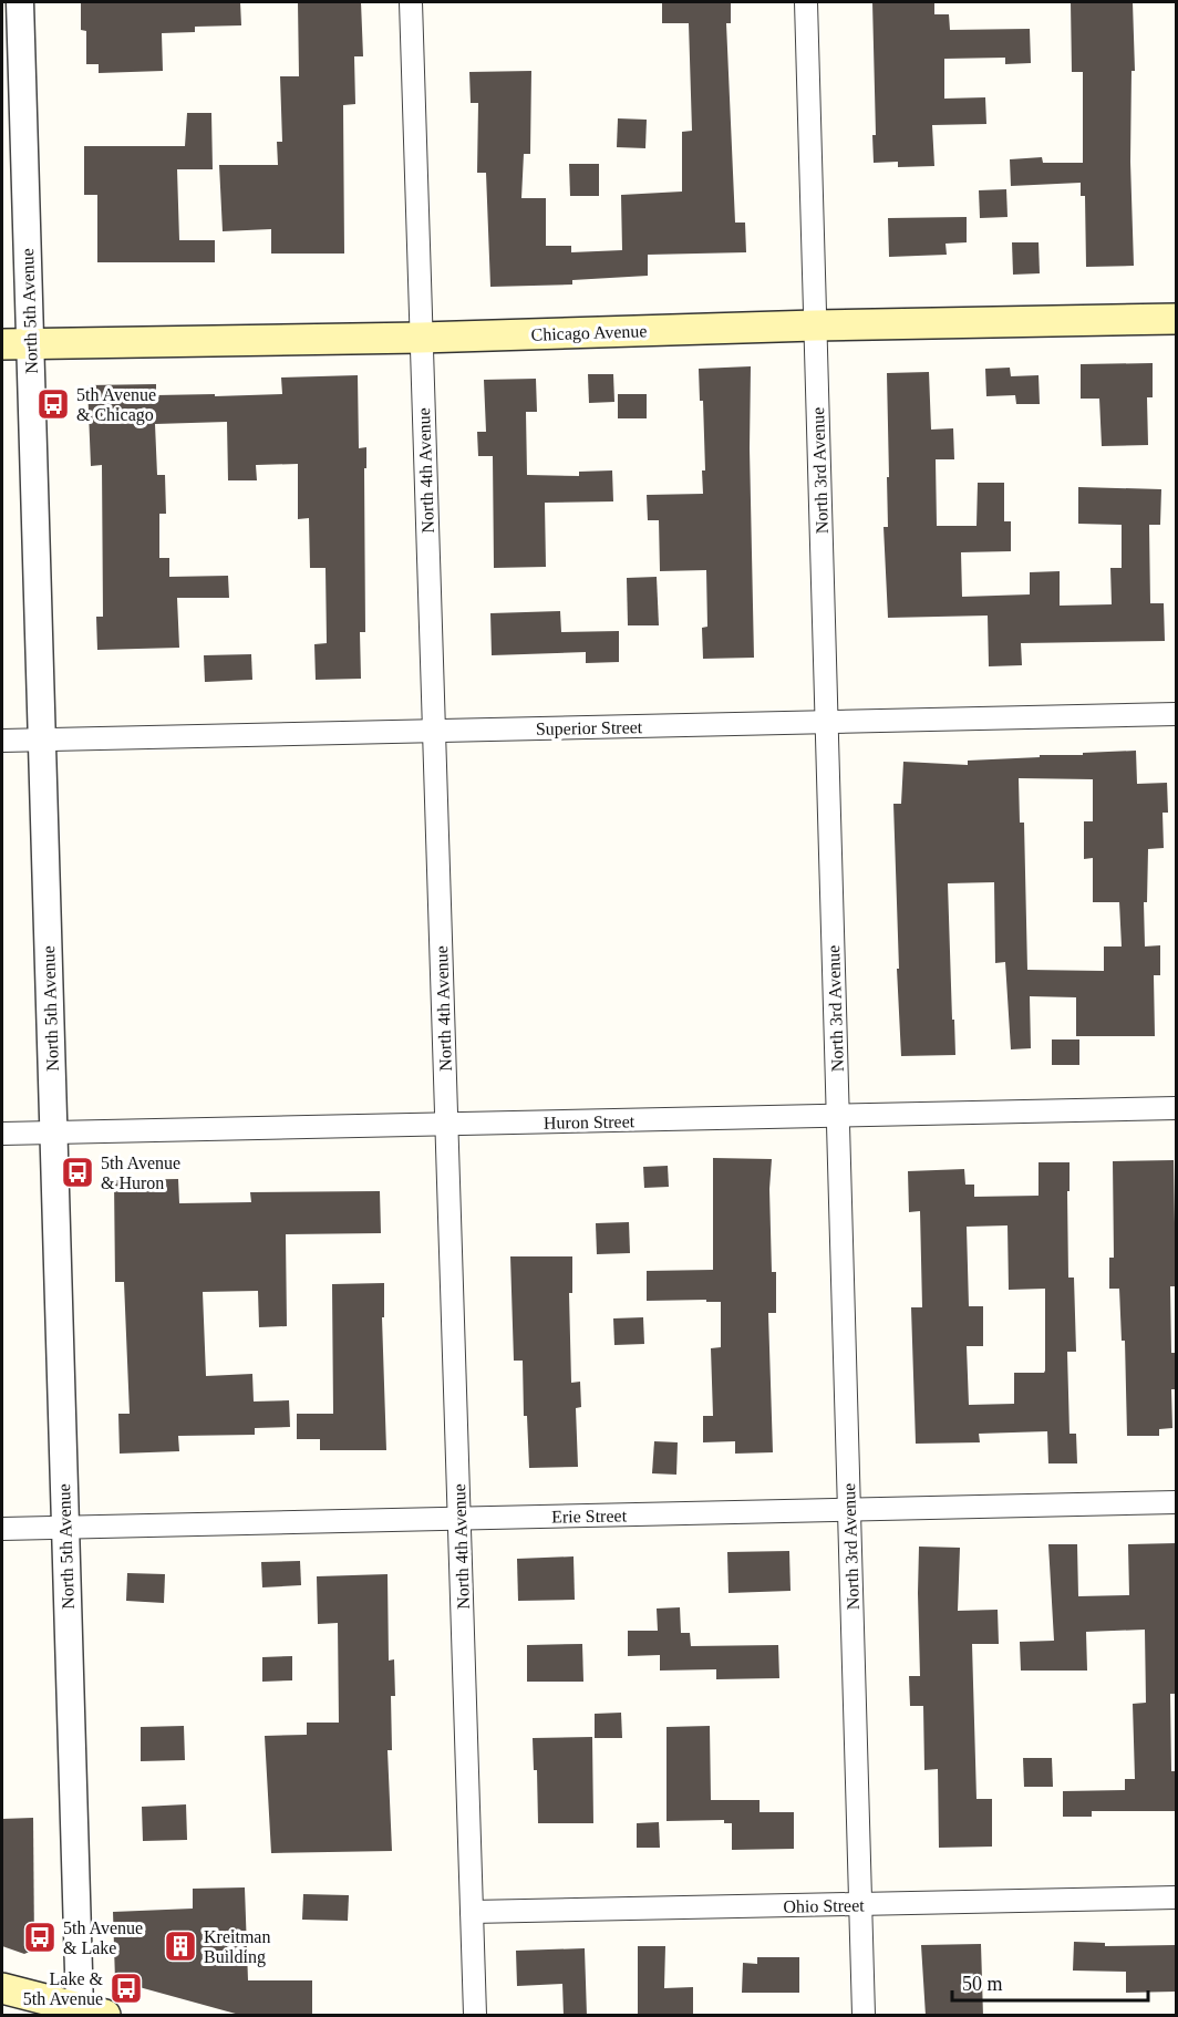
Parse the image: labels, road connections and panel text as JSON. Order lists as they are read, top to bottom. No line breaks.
{"streets":{"main road":["Chicago Avenue"],"street":["North 5th Avenue","North 4th Avenue","North 3rd Avenue","Superior Street","Huron Street","Erie Street","Ohio Street"]},"crossings":[["North 5th Avenue","Chicago Avenue"],["North 5th Avenue","Superior Street"],["North 5th Avenue","Huron Street"],["North 5th Avenue","Erie Street"],["Chicago Avenue","North 4th Avenue"],["Chicago Avenue","North 3rd Avenue"],["North 4th Avenue","Superior Street"],["North 4th Avenue","Huron Street"],["North 4th Avenue","Erie Street"],["North 4th Avenue","Ohio Street"],["North 3rd Avenue","Superior Street"],["North 3rd Avenue","Huron Street"],["North 3rd Avenue","Erie Street"],["North 3rd Avenue","Ohio Street"]],"places":{"bus stop":["5th Avenue & Chicago","5th Avenue & Huron","5th Avenue & Lake","Lake & 5th Avenue"],"building":["Kreitman Building"]},"scale_bar":"50 m"}
